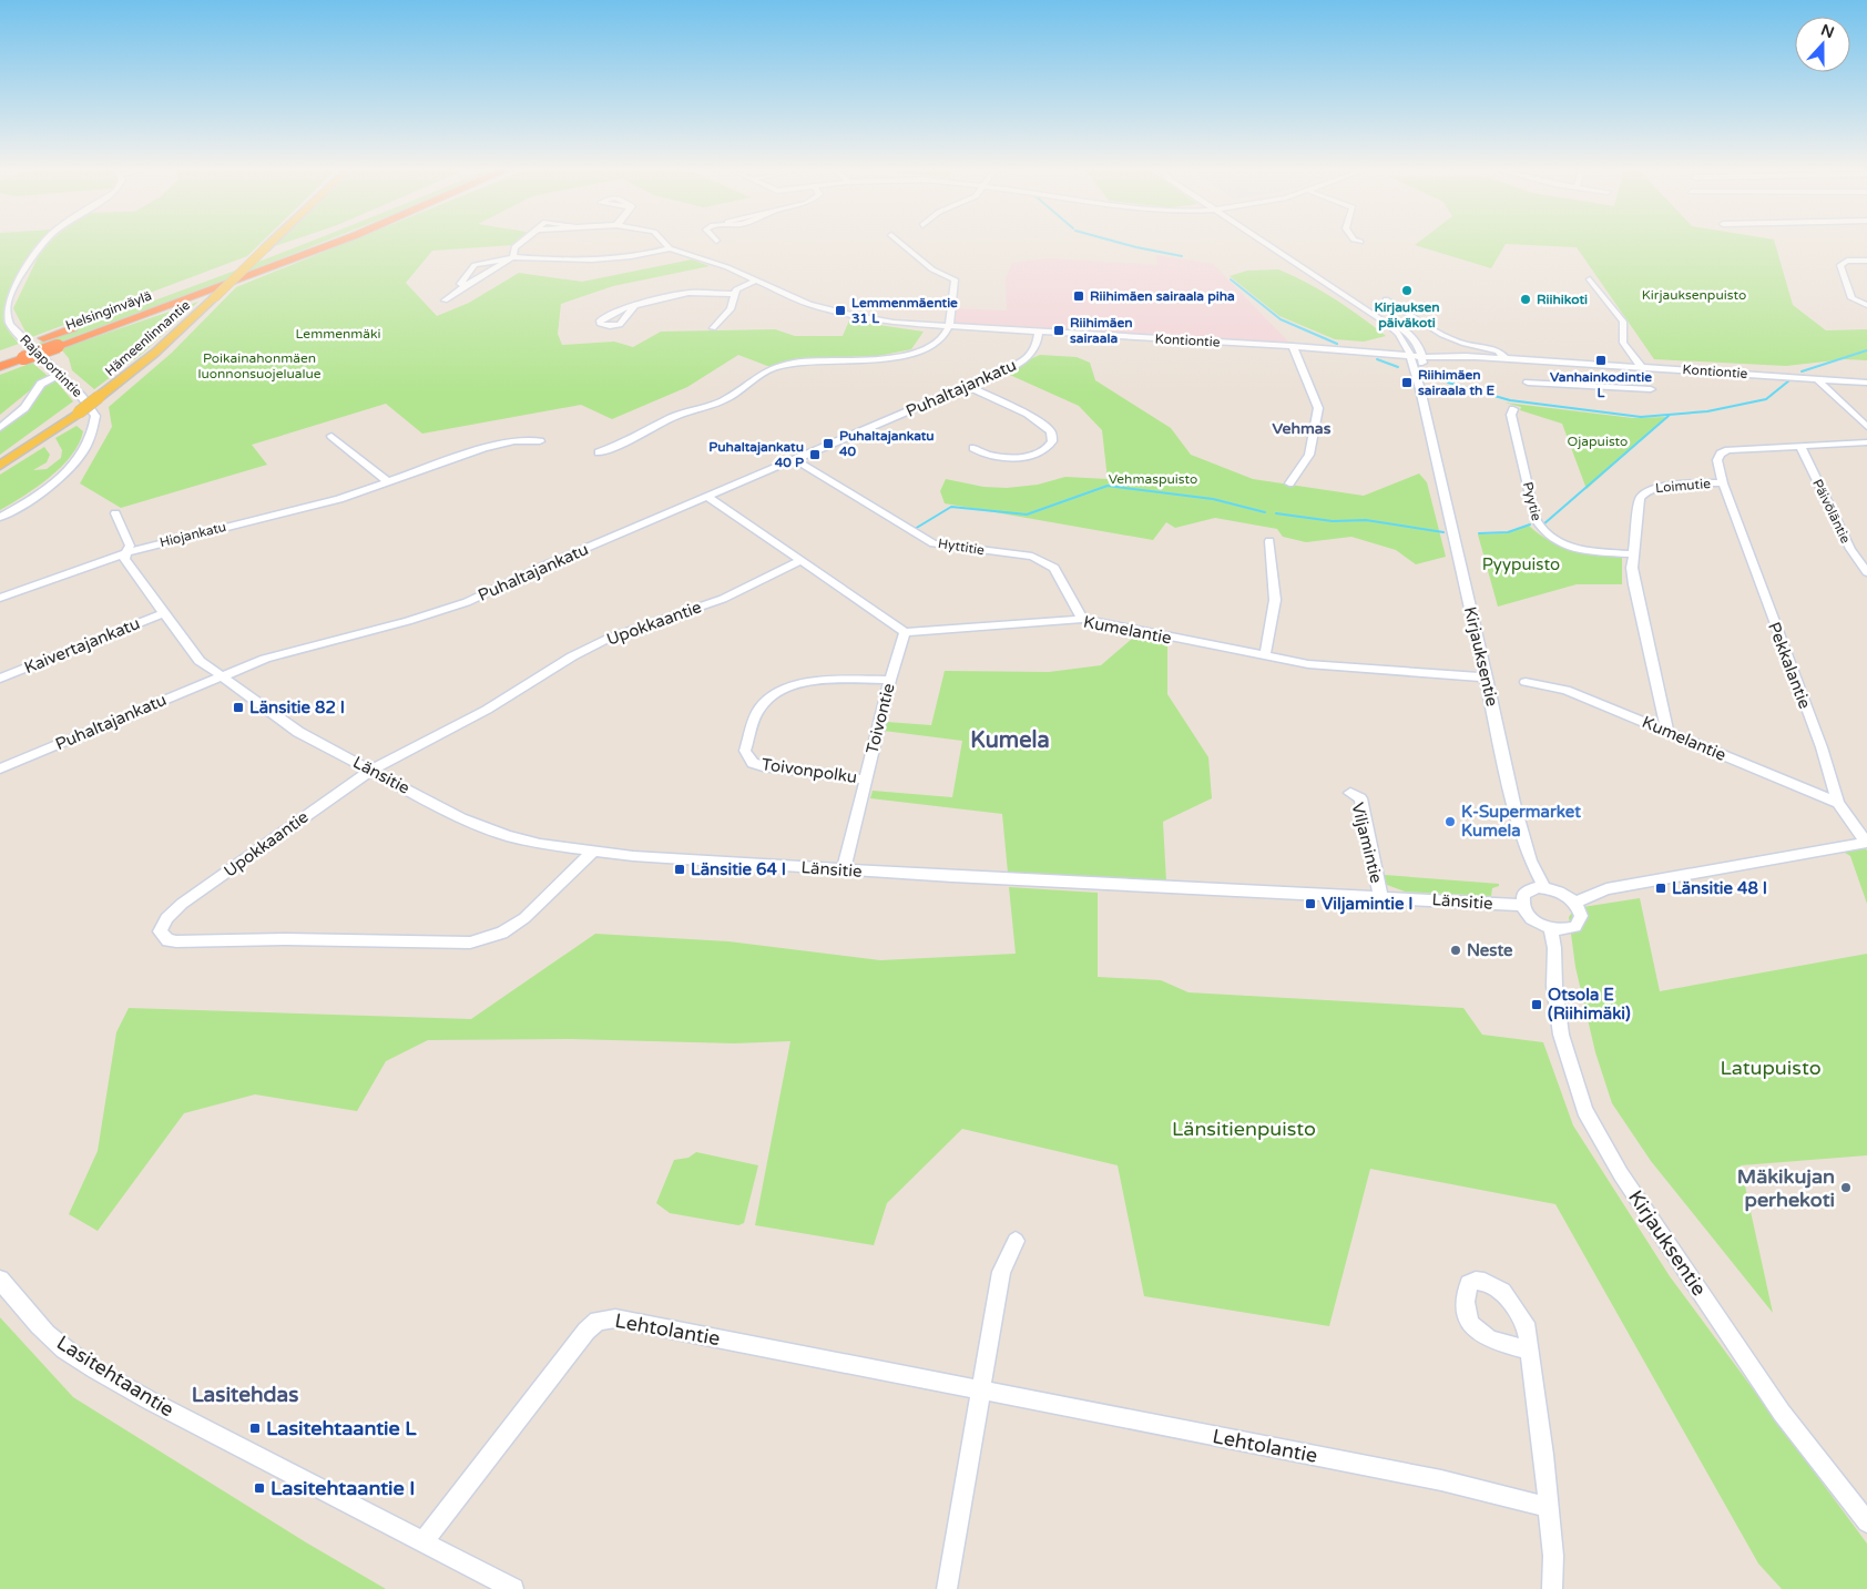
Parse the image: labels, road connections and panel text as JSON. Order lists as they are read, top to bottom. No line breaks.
{"streets":{"highway":["Helsinginväylä"],"main road":["Hämeenlinnantie"],"street":["Kontiontie","Rajaportintie","Puhaltajankatu","Loimutie","Pyytie","Päivöläntie","Hiojankatu","Hyttitie","Upokkaantie","Kumelantie","Kaivertajankatu","Kirjauksentie","Pekkalantie","Toivontie","Toivonpolku","Länsitie","Viljamintie","Lehtolantie","Lasitehtaantie"]},"crossings":[["Kontiontie","Puhaltajankatu"],["Kontiontie","Kirjauksentie"],["Puhaltajankatu","Hyttitie"],["Puhaltajankatu","Länsitie"],["Loimutie","Pyytie"],["Loimutie","Päivöläntie"],["Loimutie","Kumelantie"],["Loimutie","Pekkalantie"],["Hiojankatu","Länsitie"],["Hyttitie","Kumelantie"],["Upokkaantie","Länsitie"],["Kumelantie","Kirjauksentie"],["Kumelantie","Pekkalantie"],["Kumelantie","Toivontie"],["Kaivertajankatu","Länsitie"],["Kirjauksentie","Länsitie"],["Toivontie","Toivonpolku"],["Toivontie","Länsitie"],["Länsitie","Viljamintie"],["Lehtolantie","Lasitehtaantie"]],"districts":["Vehmas","Kumela","Lasitehdas"],"parks":["Kirjauksenpuisto","Lemmenmäki","Poikainahonmäen luonnonsuojelualue","Ojapuisto","Vehmaspuisto","Pyypuisto","Latupuisto","Länsitienpuisto"],"places":{"other":["Kirjauksen päiväkoti","Riihikoti","K-Supermarket Kumela","Neste","Mäkikujan perhekoti"],"transit":["Riihimäen sairaala piha","Lemmenmäentie 31 L","Riihimäen sairaala","Vanhainkodintie L","Riihimäen sairaala th E","Puhaltajankatu 40","Puhaltajankatu 40 P","Länsitie 82 I","Länsitie 64 I","Länsitie 48 I","Viljamintie I","Otsola E (Riihimäki)","Lasitehtaantie L","Lasitehtaantie I"]},"north":"top"}
